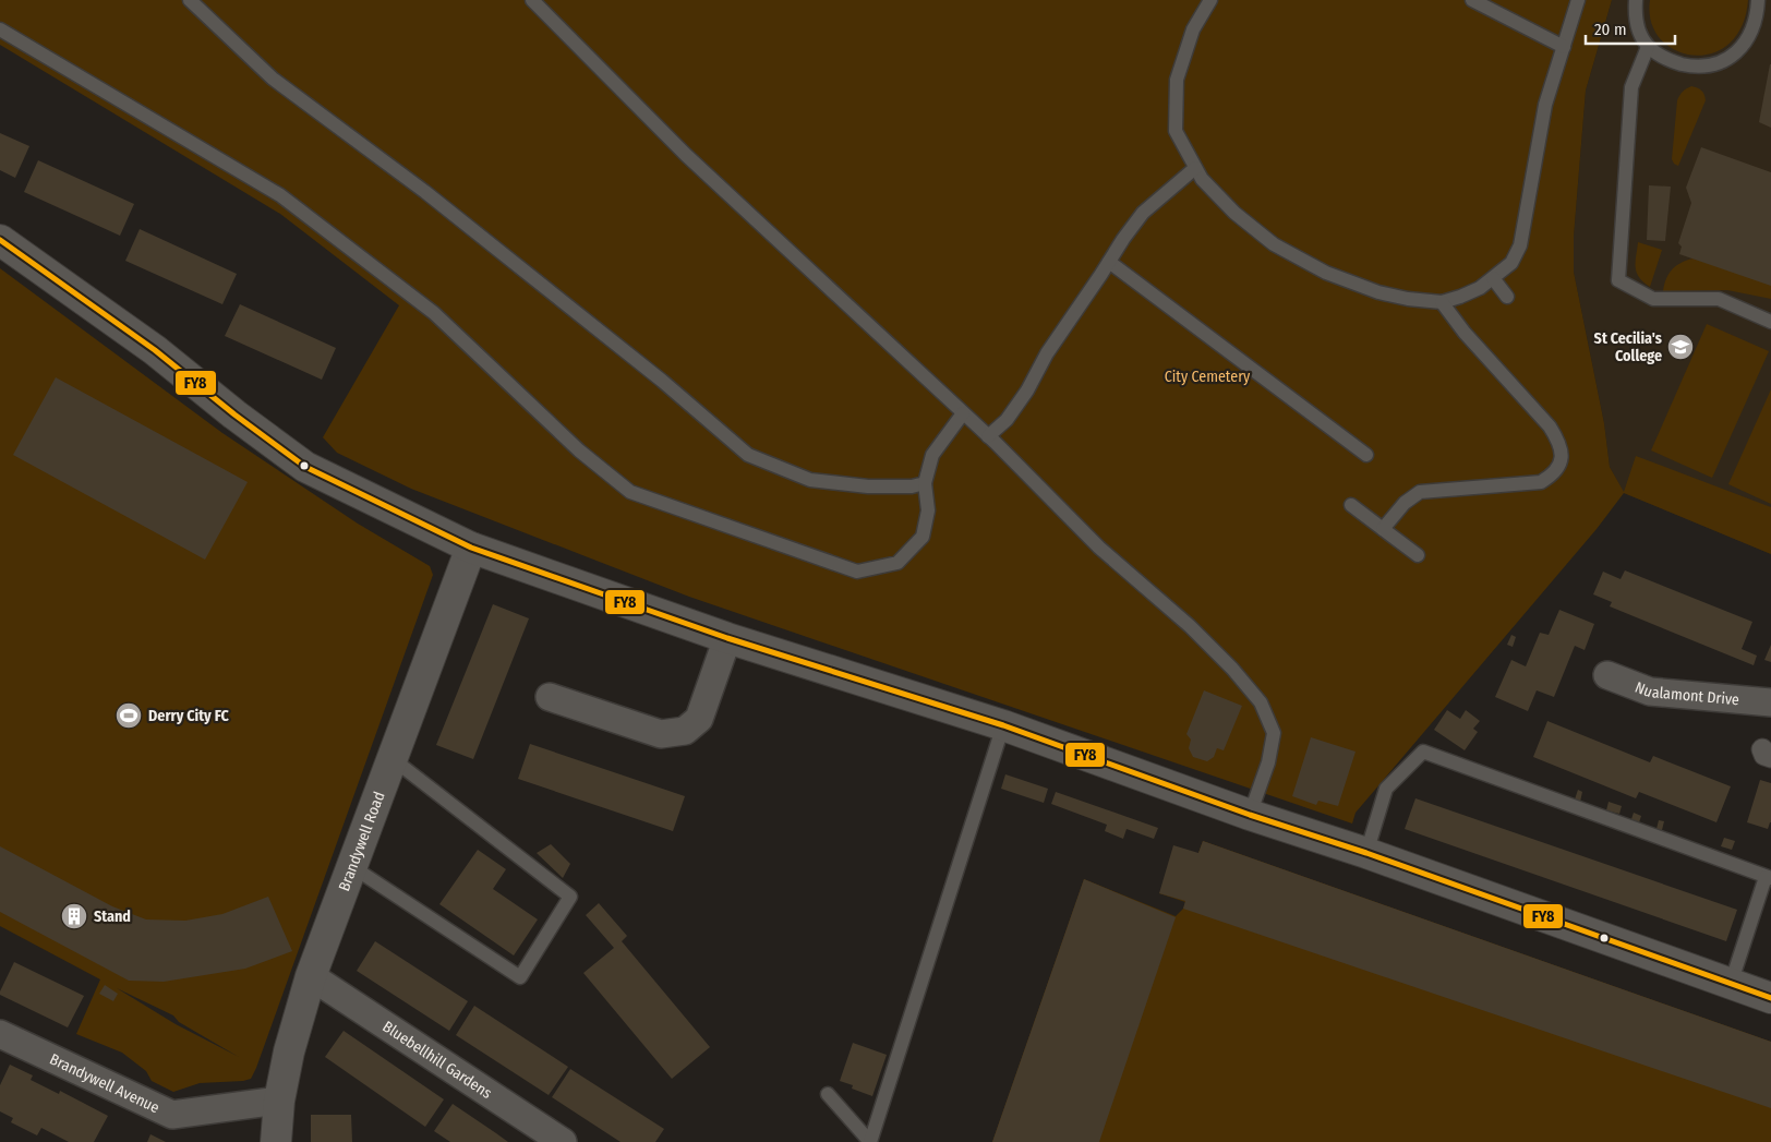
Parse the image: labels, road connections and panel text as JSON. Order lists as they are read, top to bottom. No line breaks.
{"streets":{"main road":["Brandywell Road"],"street":["Nualamont Drive","Bluebellhill Gardens","Brandywell Avenue"]},"crossings":[["Brandywell Road","Bluebellhill Gardens"],["Brandywell Road","Brandywell Avenue"]],"parks":["City Cemetery"],"places":{"school or university":["St Cecilia's College"],"sports":["Derry City FC"],"building":["Stand"]},"lines":["transit line FY8"],"scale_bar":"20 m"}
